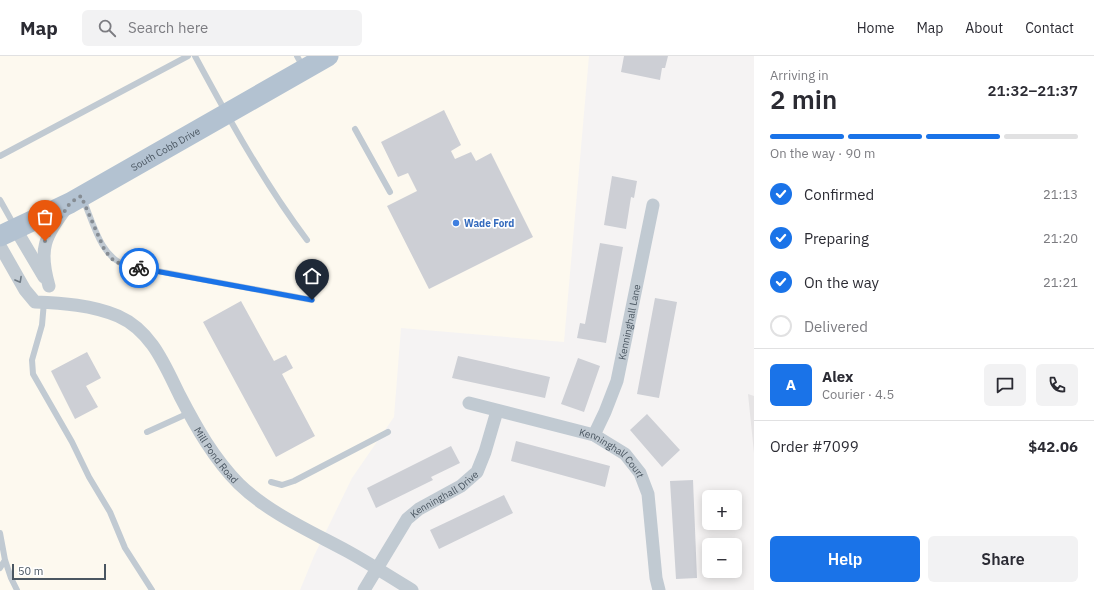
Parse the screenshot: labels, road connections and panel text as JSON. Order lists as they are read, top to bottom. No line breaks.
{"streets":{"main road":["South Cobb Drive"],"street":["Kenninghall Lane","Mill Pond Road","Kenninghall Court","Kenninghall Drive"]},"crossings":[["Kenninghall Lane","Kenninghall Court"],["Mill Pond Road","Kenninghall Drive"],["Kenninghall Court","Kenninghall Drive"]],"places":["Wade Ford"],"scale_bar":"50 m","page":{"header":"Map","search":"Search here","nav":["Home","Map","About","Contact"],"heading":["2 min","Arriving in","21:32–21:37"],"panel":["Alex","Courier · 4.5","Order #7099","$42.06"],"bar":"On the way · 90 m","list":[["Confirmed","21:13"],["Preparing","21:20"],["On the way","21:21"],"Delivered"],"round":"A","map_buttons":["+","−"],"buttons":["Help","Share"],"scale":"50 m"}}
